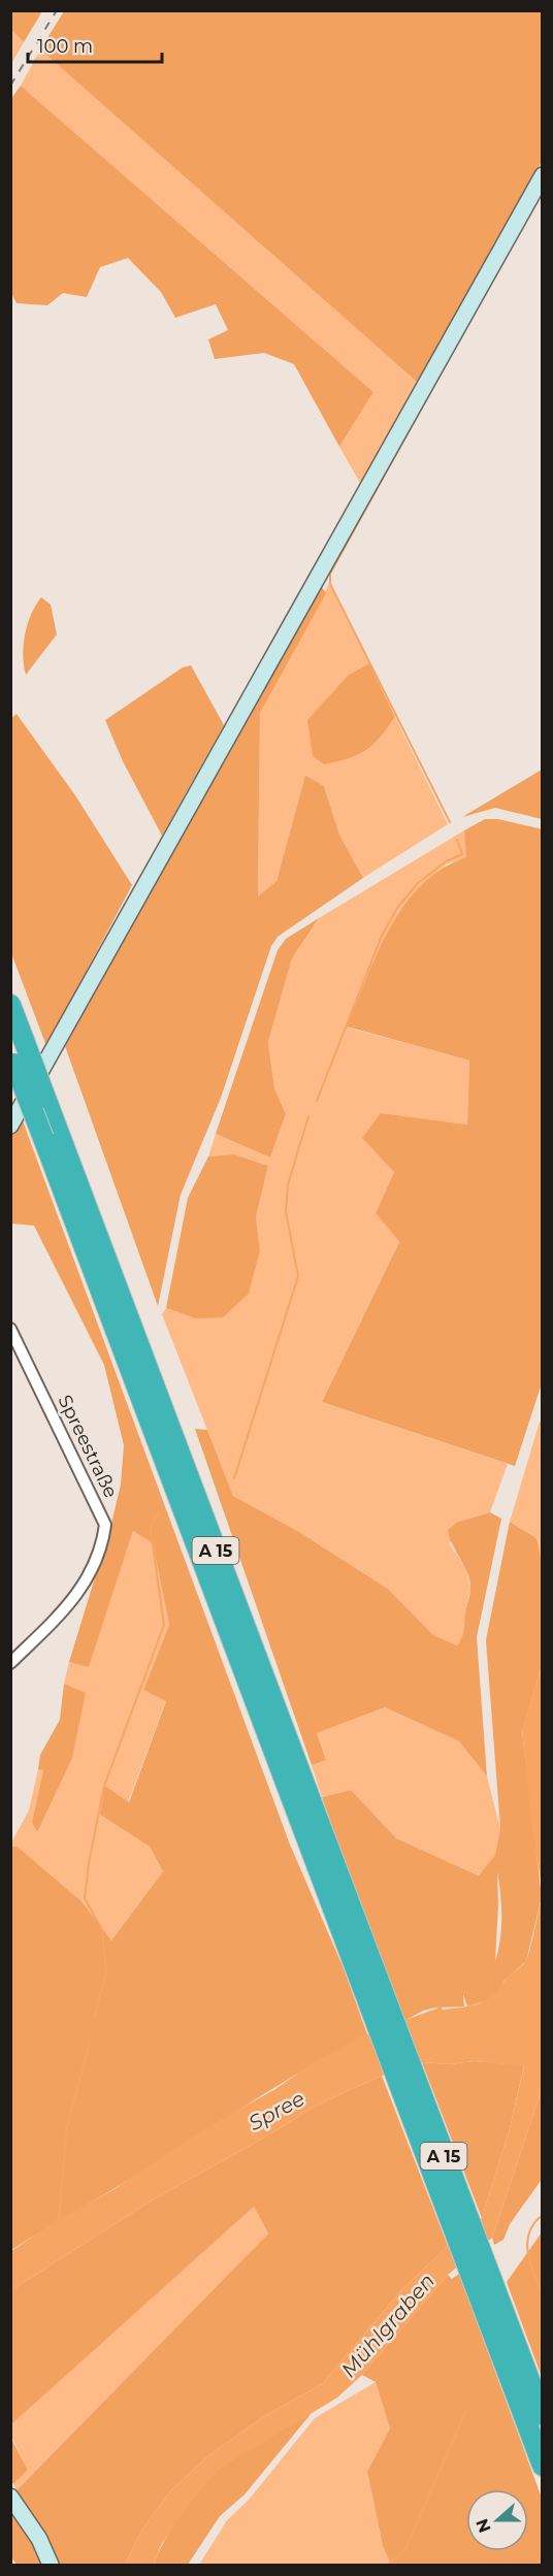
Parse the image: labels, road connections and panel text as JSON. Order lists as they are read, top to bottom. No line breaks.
{"streets":{"highway":["A 15"],"street":["Spreestraße"]},"water":["Spree","Mühlgraben"],"scale_bar":"100 m","north":"left"}
